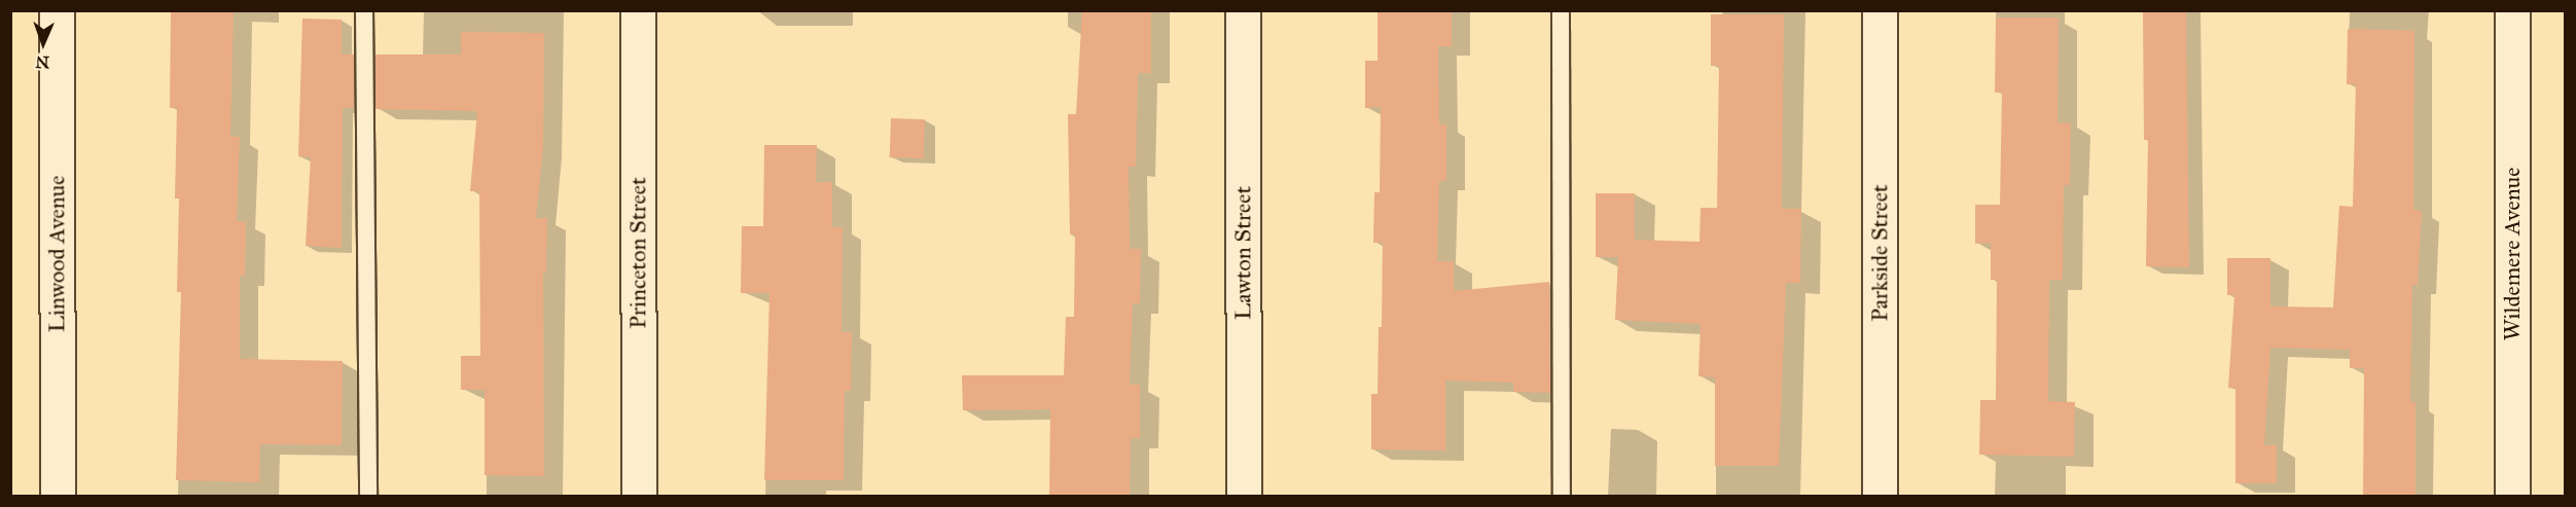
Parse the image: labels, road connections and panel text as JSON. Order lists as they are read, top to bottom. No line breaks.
{"streets":{"street":["Princeton Street","Lawton Street","Parkside Street","Linwood Avenue","Wildemere Avenue"]},"north":"bottom"}
